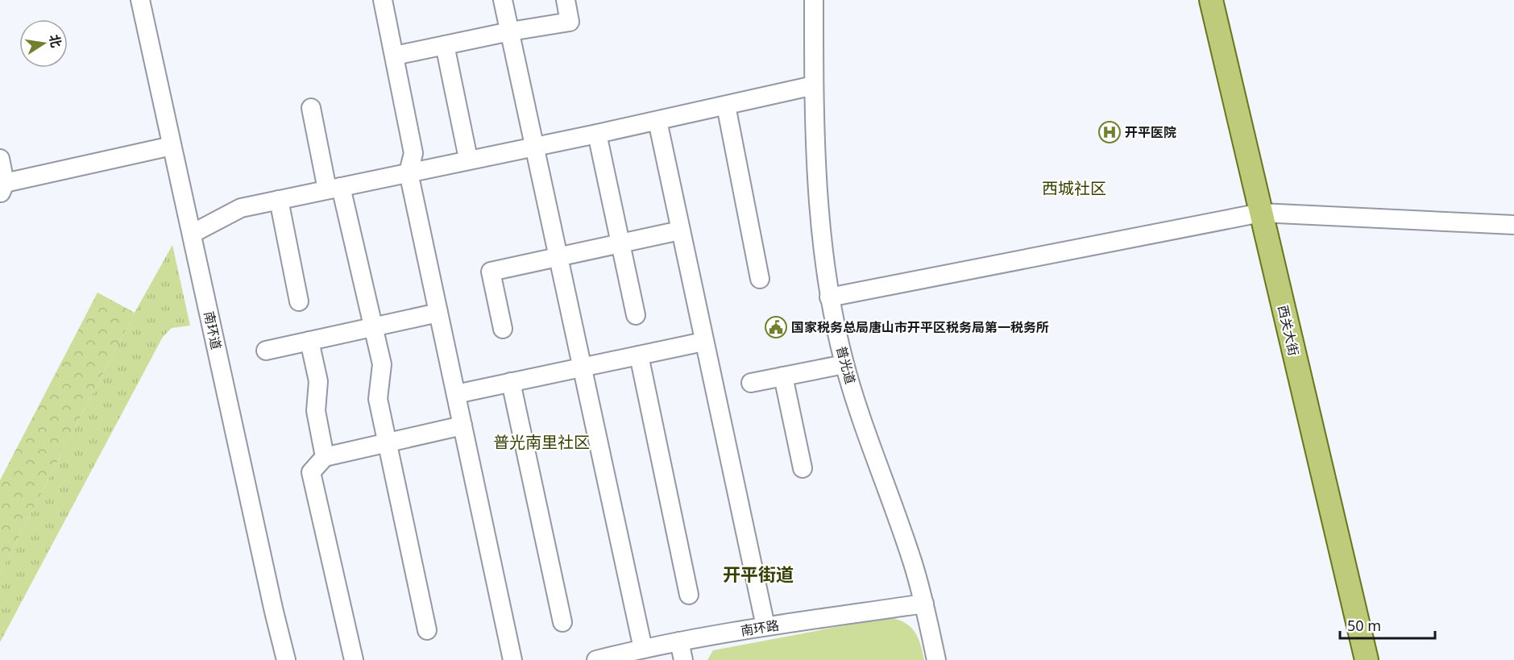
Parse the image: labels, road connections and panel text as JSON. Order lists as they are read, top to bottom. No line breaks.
{"streets":{"main road":["西关大街"],"street":["南环道","普光道","南环路"]},"crossings":[["普光道","南环路"]],"districts":["西城社区","普光南里社区","开平街道"],"places":{"hospital":["开平医院"],"public building":["国家税务总局唐山市开平区税务局第一税务所"]},"scale_bar":"50 m","north":"right"}
